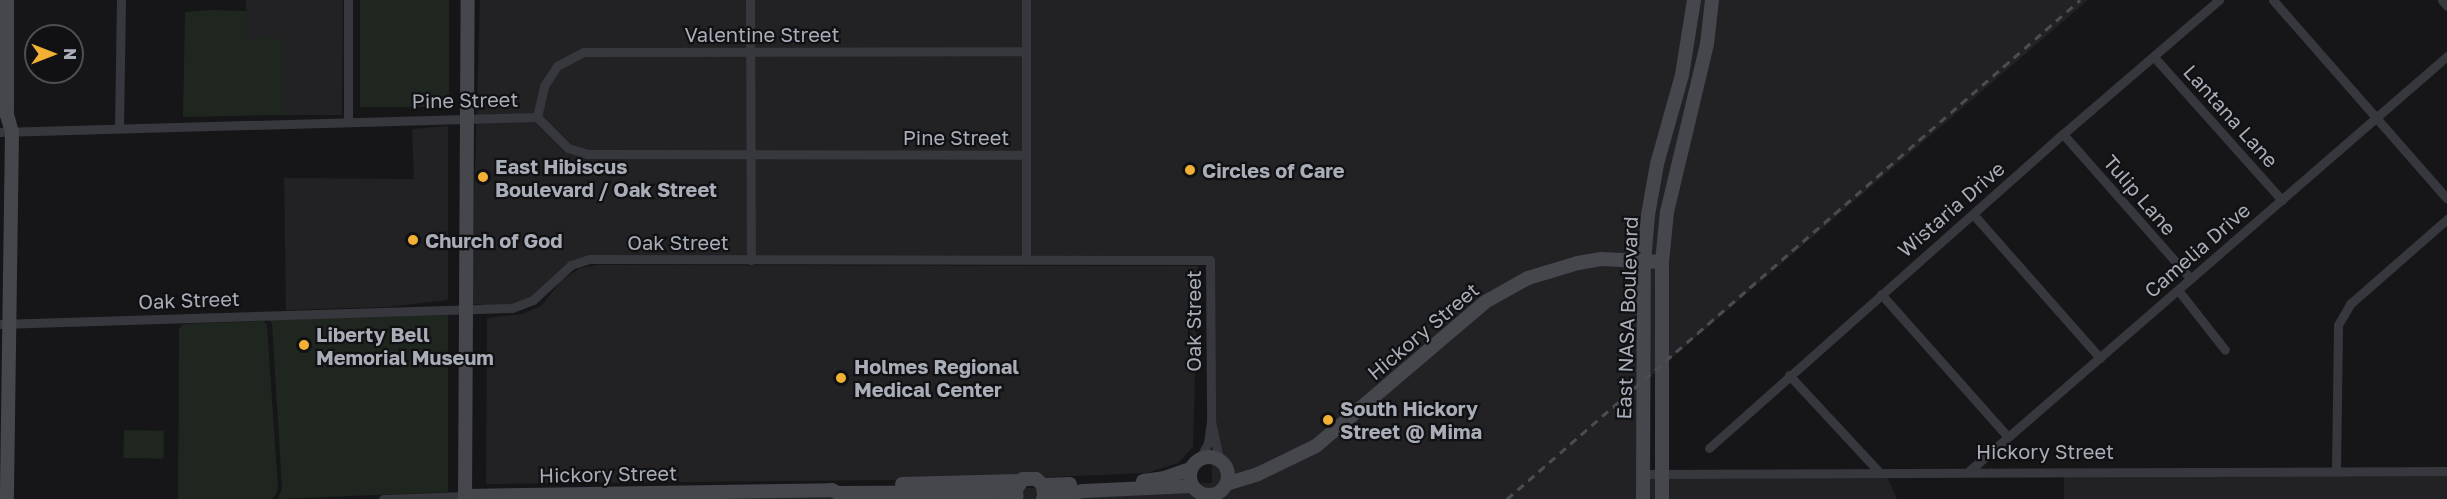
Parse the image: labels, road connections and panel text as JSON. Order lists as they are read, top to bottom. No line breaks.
{"streets":{"street":["Valentine Street","Pine Street","Lantana Lane","Tulip Lane","Wistaria Drive","Oak Street","Camelia Drive","East NASA Boulevard","Hickory Street"]},"crossings":[["Valentine Street","Pine Street"],["Lantana Lane","Wistaria Drive"],["Lantana Lane","Camelia Drive"],["Tulip Lane","Wistaria Drive"],["Tulip Lane","Camelia Drive"],["Oak Street","Hickory Street"],["Camelia Drive","Hickory Street"],["East NASA Boulevard","Hickory Street"]],"places":["Circles of Care","East Hibiscus Boulevard / Oak Street","Church of God","Liberty Bell Memorial Museum","Holmes Regional Medical Center","South Hickory Street @ Mima"],"north":"right"}
